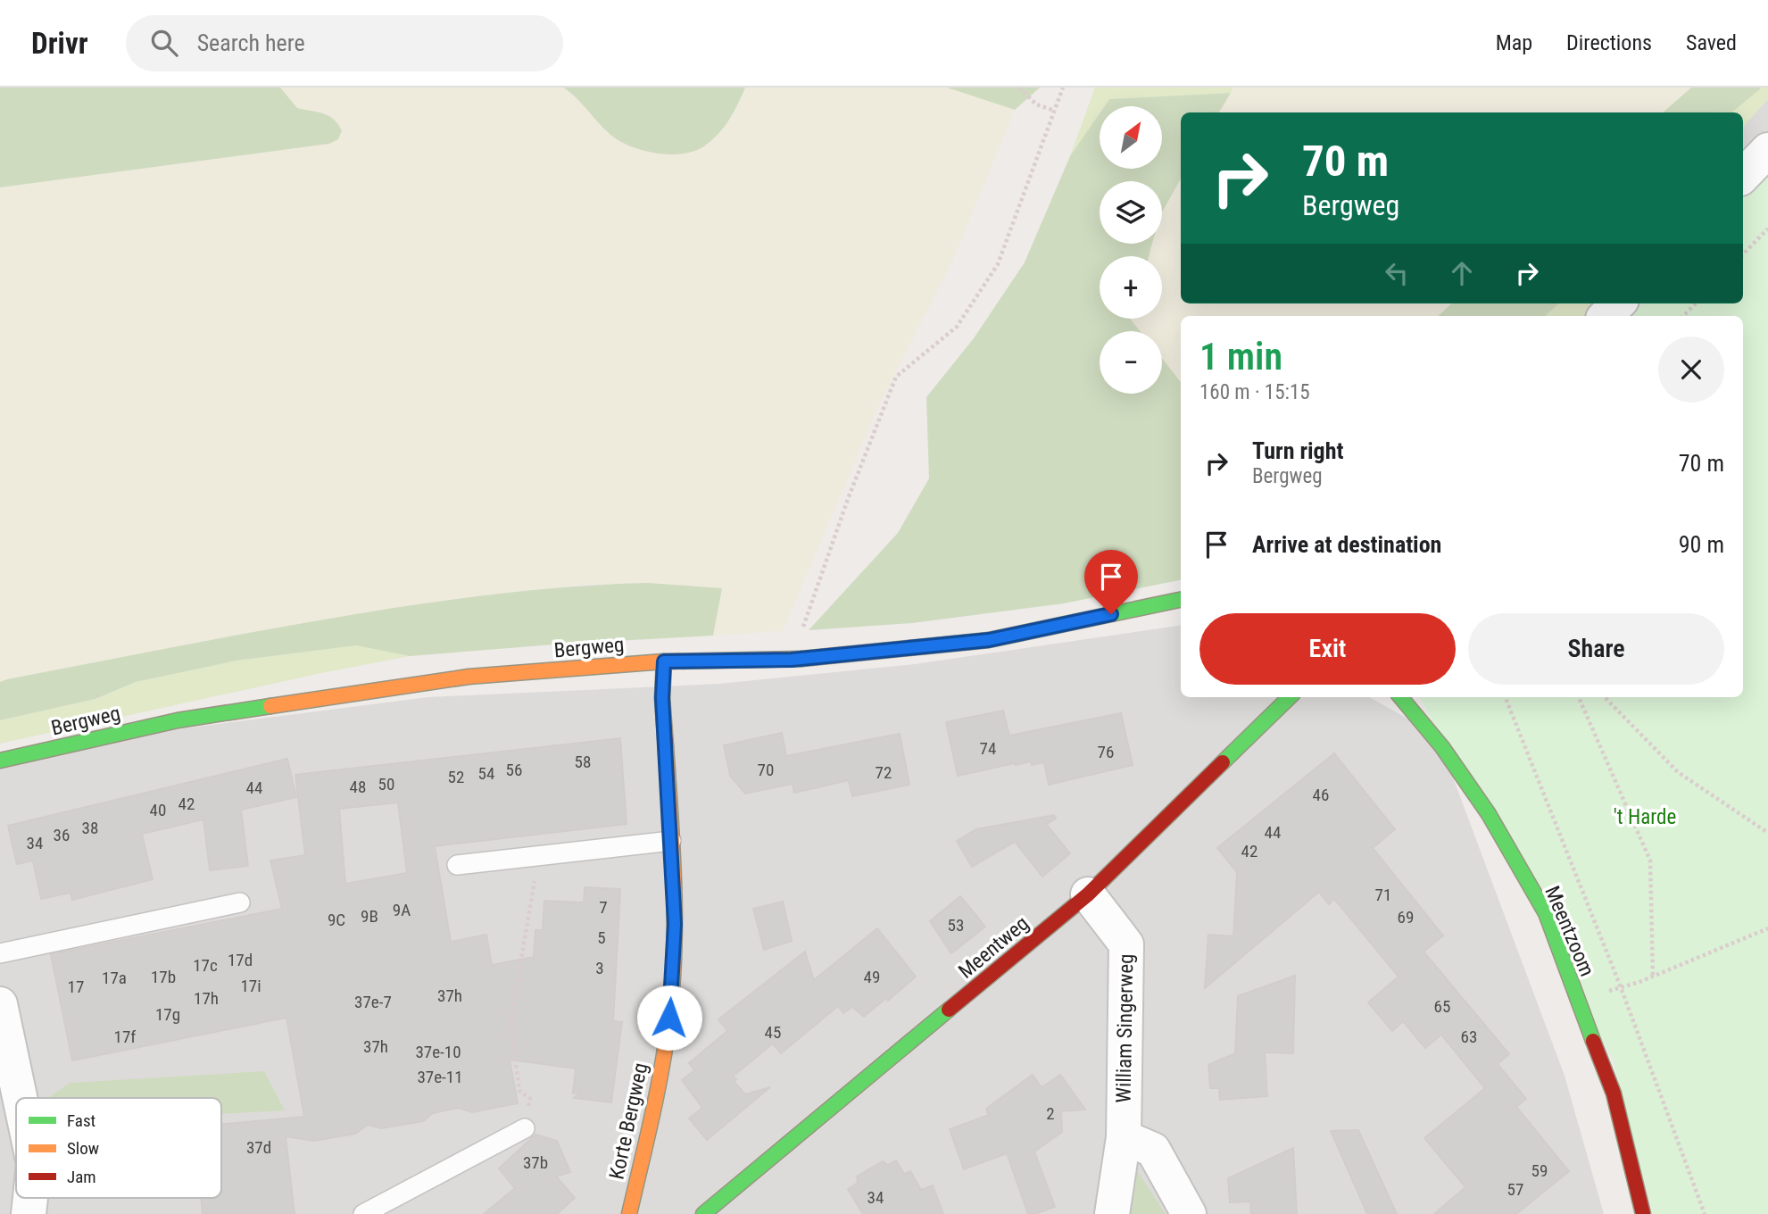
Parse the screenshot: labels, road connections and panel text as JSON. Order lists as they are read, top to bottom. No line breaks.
{"streets":{"street":["Bergweg","Meentzoom","Meentweg","William Singerweg","Korte Bergweg"]},"crossings":[["Bergweg","Korte Bergweg"],["Meentweg","William Singerweg"]],"parks":["'t Harde"],"house_numbers":["74","76","58","56","70","72","54","52","50","48","44","46","42","40","38","44","36","34","42","71","7","9A","9B","69","9C","53","5","17d","17c","3","17b","49","17a","17i","17","37h","17h","37e-7","65","17g","45","17f","63","37h","37e-10","37e-11","2","37d","37b","59","57","34"],"legend":["Fast","Slow","Jam"],"north":"top right","page":{"header":"Drivr","search":"Search here","nav":["Map","Directions","Saved"],"map_buttons":["+","−"],"turn":["70 m","Bergweg"],"heading":["1 min","160 m · 15:15"],"list":[{"name":"Turn right","note":"Bergweg","value":"70 m"},{"name":"Arrive at destination","value":"90 m"}],"buttons":["Exit","Share"]}}
